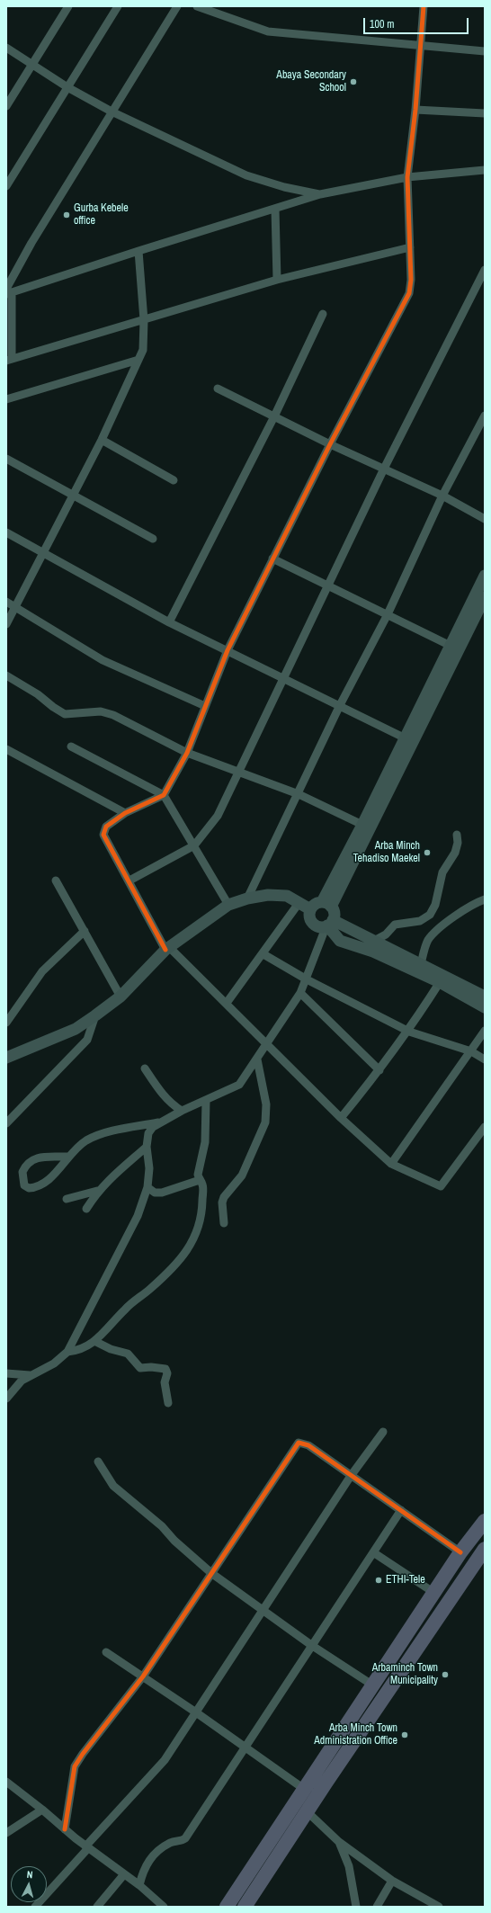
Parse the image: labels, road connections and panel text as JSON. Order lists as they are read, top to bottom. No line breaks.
{"places":["Abaya Secondary School","Gurba Kebele office","Arba Minch Tehadiso Maekel","ETHI-Tele","Arbaminch Town Municipality","Arba Minch Town Administration Office"],"scale_bar":"100 m","north":"top"}
